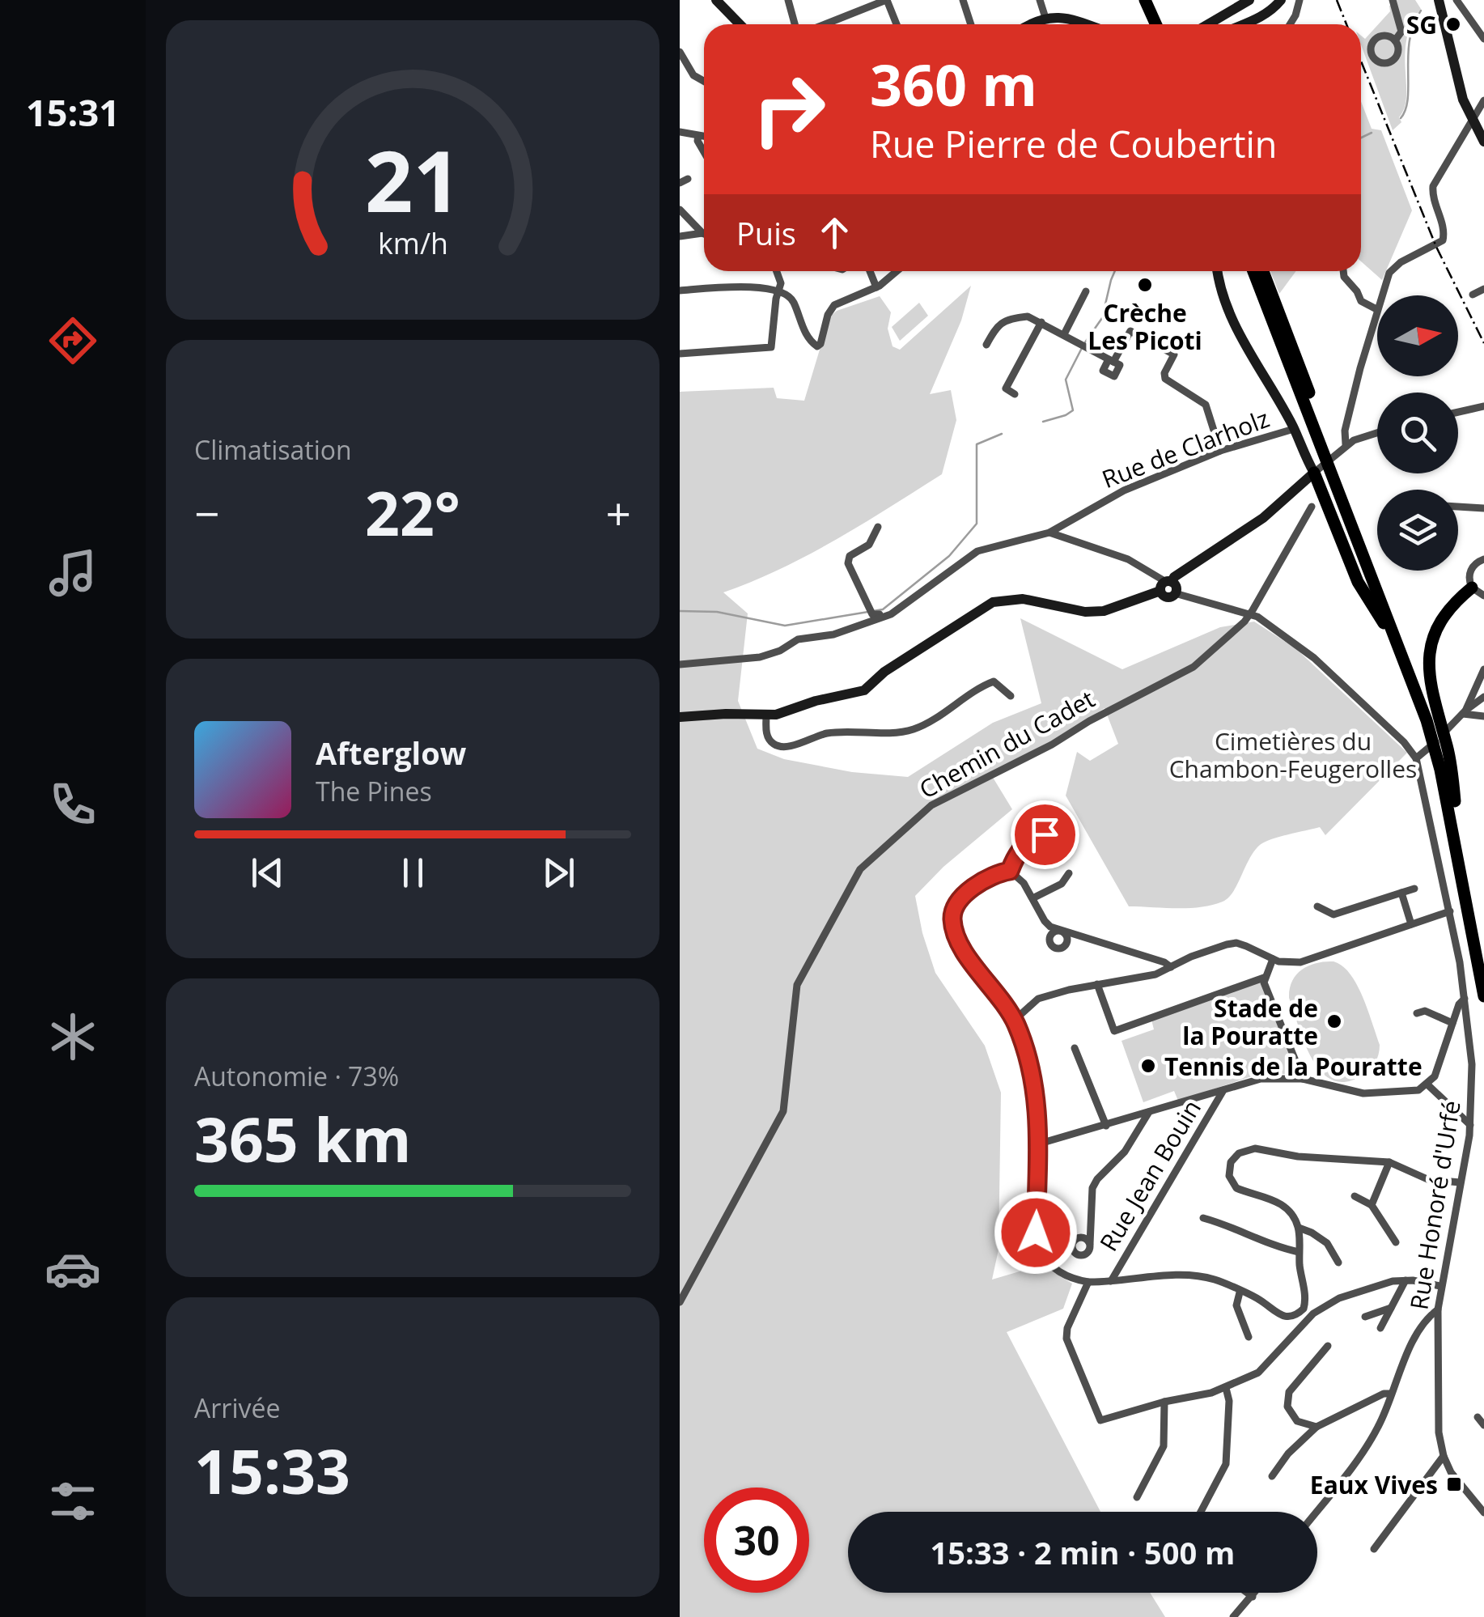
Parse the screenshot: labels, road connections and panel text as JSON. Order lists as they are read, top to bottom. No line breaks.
{"streets":{"street":["Rue de Clarholz","Chemin du Cadet","Rue Jean Bouin","Rue Honoré d'Urfé"]},"crossings":[["Chemin du Cadet","Rue Honoré d'Urfé"]],"parks":["Cimetières du Chambon-Feugerolles"],"places":{"other":["SG","Crèche Les Picoti","Stade de la Pouratte","Tennis de la Pouratte"],"transit":["Eaux Vives"]},"north":"right","page":{"tabs":"15:31","turn":["360 m","Rue Pierre de Coubertin"],"then":"Puis","tile":["Climatisation",["Autonomie · 73%","365 km"],["Arrivée","15:33"]],"heat":["−","22°","+"],"song":["Afterglow","The Pines"],"limit":"30","trip":"15:33 · 2 min · 500 m","gauge":["21","km/h"]}}
